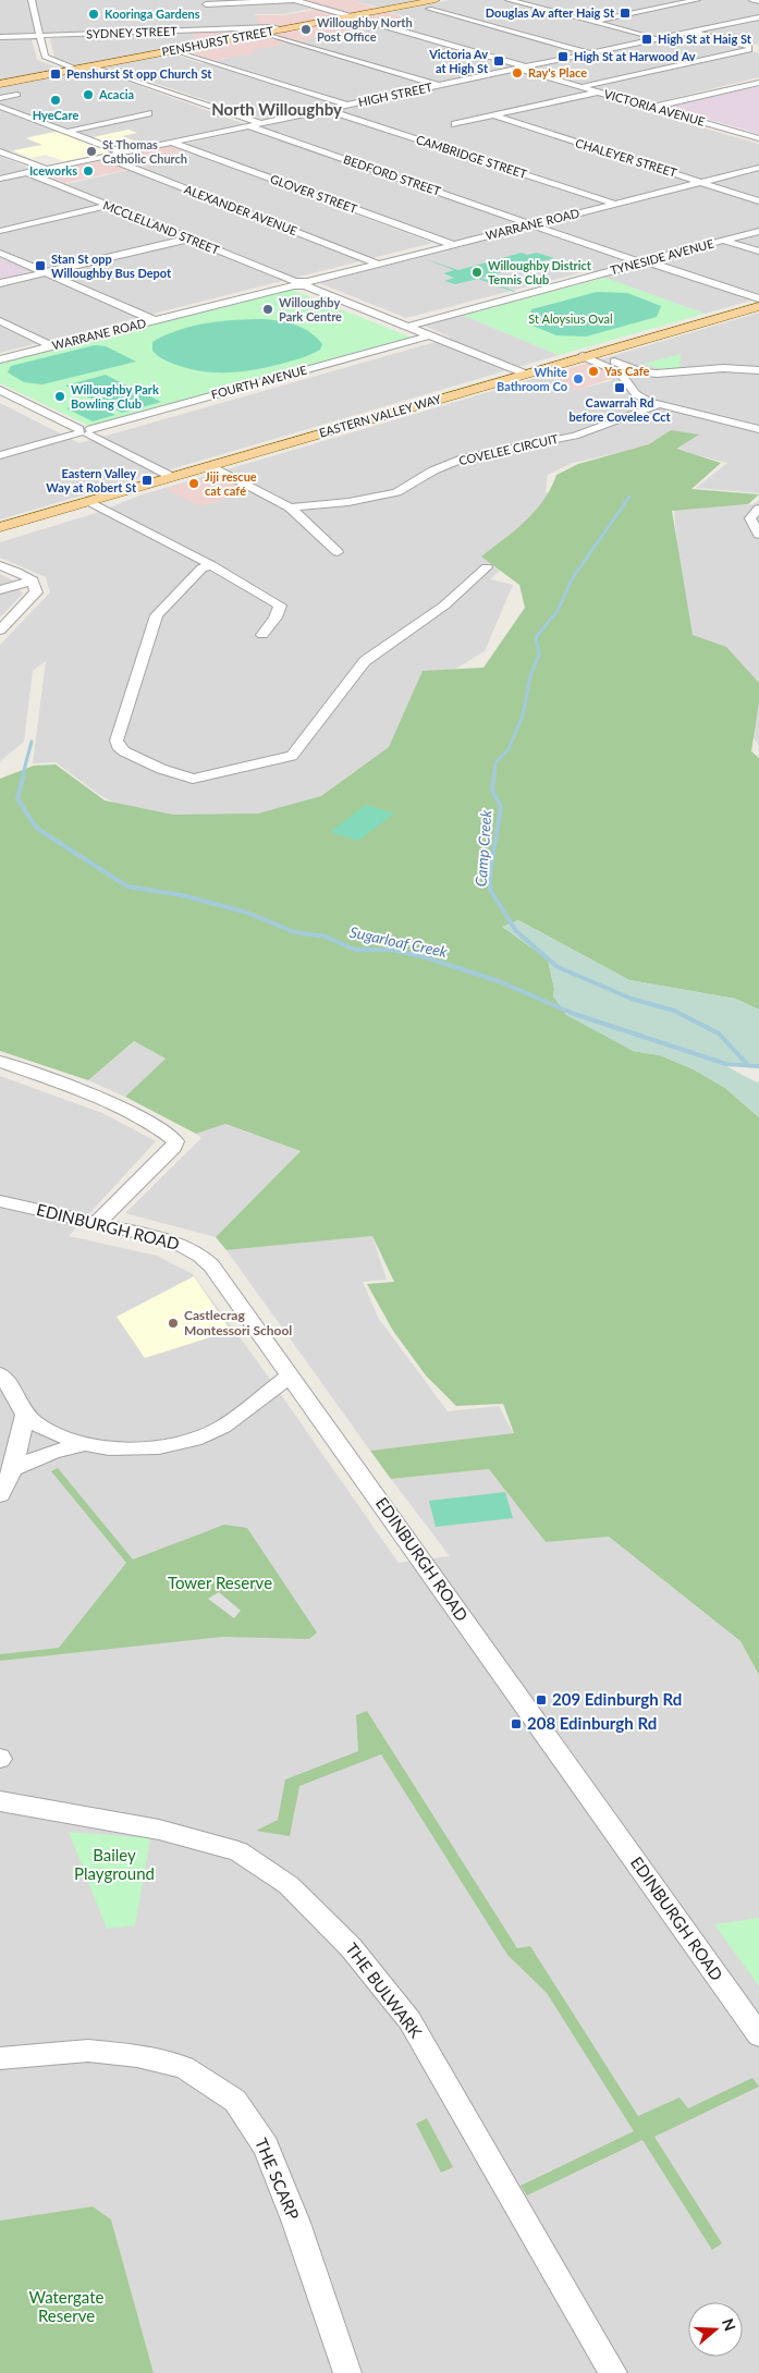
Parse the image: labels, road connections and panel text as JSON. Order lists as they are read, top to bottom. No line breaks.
{"streets":{"main road":["PENSHURST STREET","EASTERN VALLEY WAY"],"street":["SYDNEY STREET","HIGH STREET","VICTORIA AVENUE","CAMBRIDGE STREET","CHALEYER STREET","BEDFORD STREET","GLOVER STREET","ALEXANDER AVENUE","WARRANE ROAD","MCCLELLAND STREET","TYNESIDE AVENUE","FOURTH AVENUE","COVELEE CIRCUIT","EDINBURGH ROAD","THE BULWARK","THE SCARP"]},"crossings":[["SYDNEY STREET","PENSHURST STREET"],["SYDNEY STREET","HIGH STREET"],["PENSHURST STREET","VICTORIA AVENUE"],["HIGH STREET","VICTORIA AVENUE"],["HIGH STREET","CAMBRIDGE STREET"],["HIGH STREET","BEDFORD STREET"],["HIGH STREET","GLOVER STREET"],["HIGH STREET","ALEXANDER AVENUE"],["HIGH STREET","MCCLELLAND STREET"],["CAMBRIDGE STREET","WARRANE ROAD"],["CHALEYER STREET","WARRANE ROAD"],["BEDFORD STREET","WARRANE ROAD"],["BEDFORD STREET","TYNESIDE AVENUE"],["GLOVER STREET","WARRANE ROAD"],["ALEXANDER AVENUE","WARRANE ROAD"],["WARRANE ROAD","MCCLELLAND STREET"]],"districts":["North Willoughby"],"water":["Camp Creek","Sugarloaf Creek"],"parks":["St Aloysius Oval","Tower Reserve","Bailey Playground","Watergate Reserve"],"places":{"transit":["Douglas Av after Haig St","High St at Haig St","High St at Harwood Av","Victoria Av at High St","Penshurst St opp Church St","Stan St opp Willoughby Bus Depot","Cawarrah Rd before Covelee Cct","Eastern Valley Way at Robert St","209 Edinburgh Rd","208 Edinburgh Rd"],"other":["Kooringa Gardens","Willoughby North Post Office","Ray's Place","Acacia","HyeCare","St Thomas Catholic Church","Iceworks","Willoughby District Tennis Club","Willoughby Park Centre","Yas Cafe","White Bathroom Co","Willoughby Park Bowling Club","Jiji rescue cat café","Castlecrag Montessori School"]},"north":"right"}
